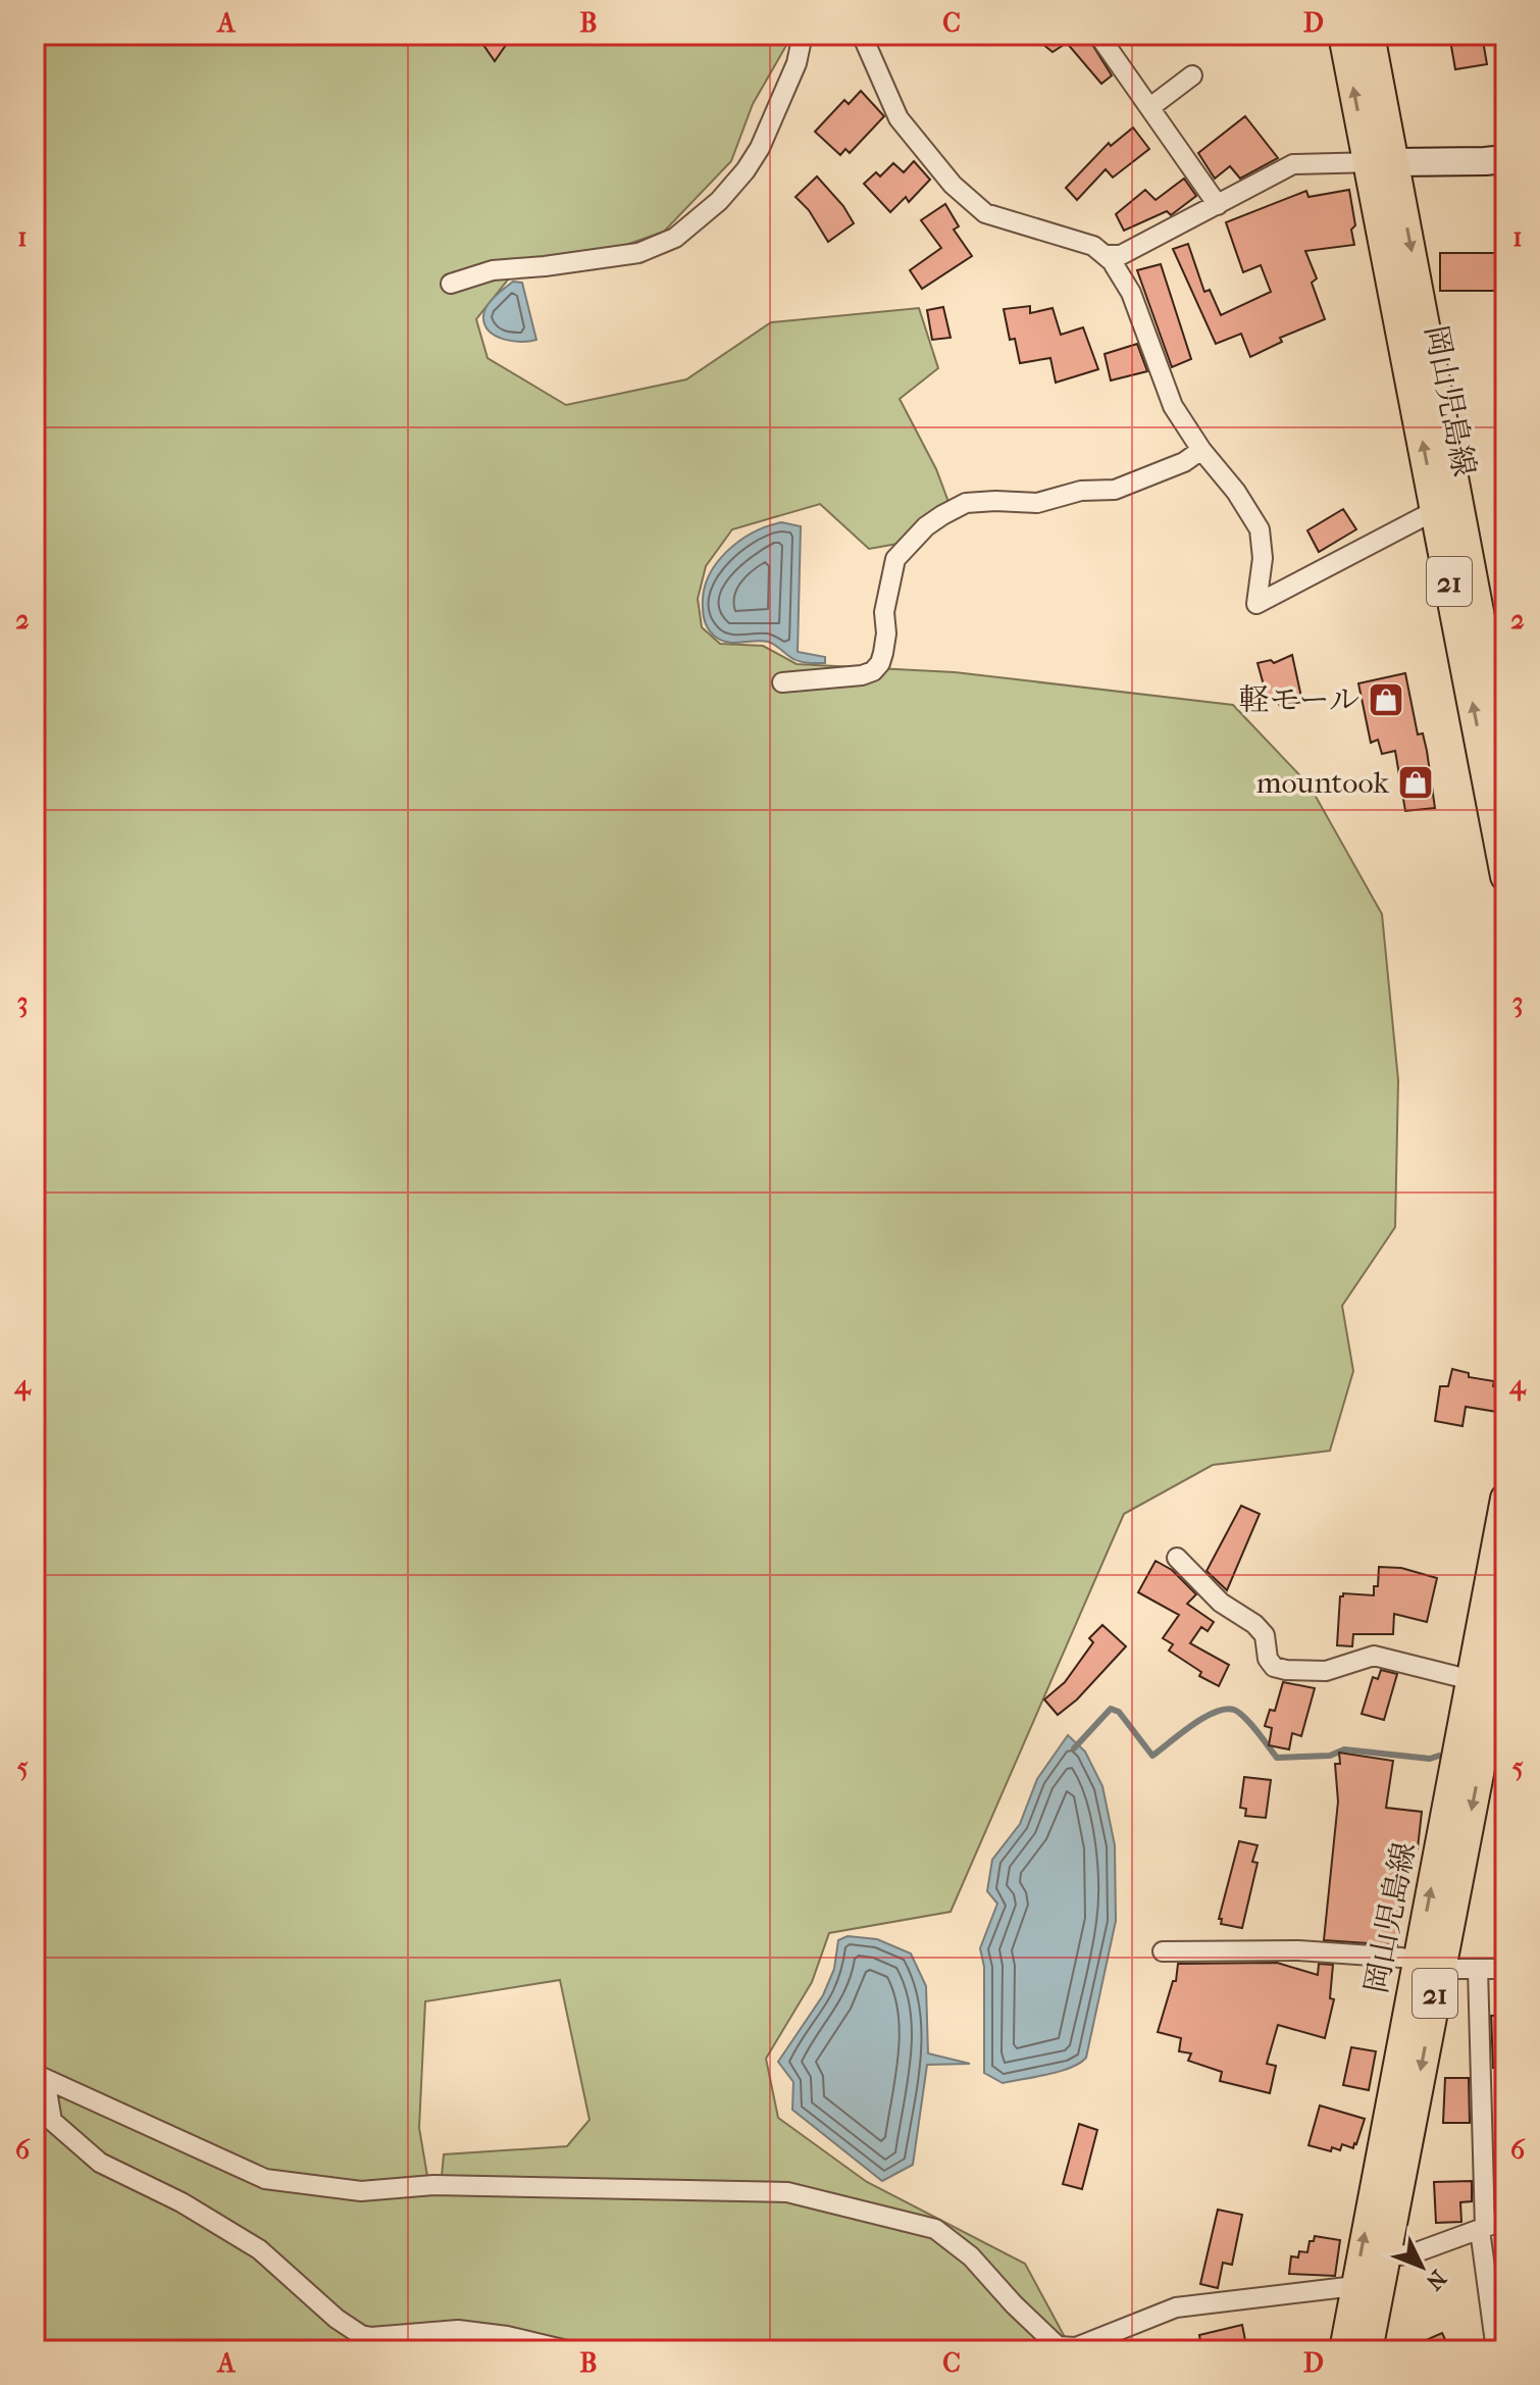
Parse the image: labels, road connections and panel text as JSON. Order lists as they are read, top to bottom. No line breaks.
{"streets":{"main road":["岡山児島線","21"]},"places":{"shop":["軽モール","mountook"]},"north":"bottom right","grid":{"columns":["A","B","C","D"],"rows":["1","2","3","4","5","6"]}}
